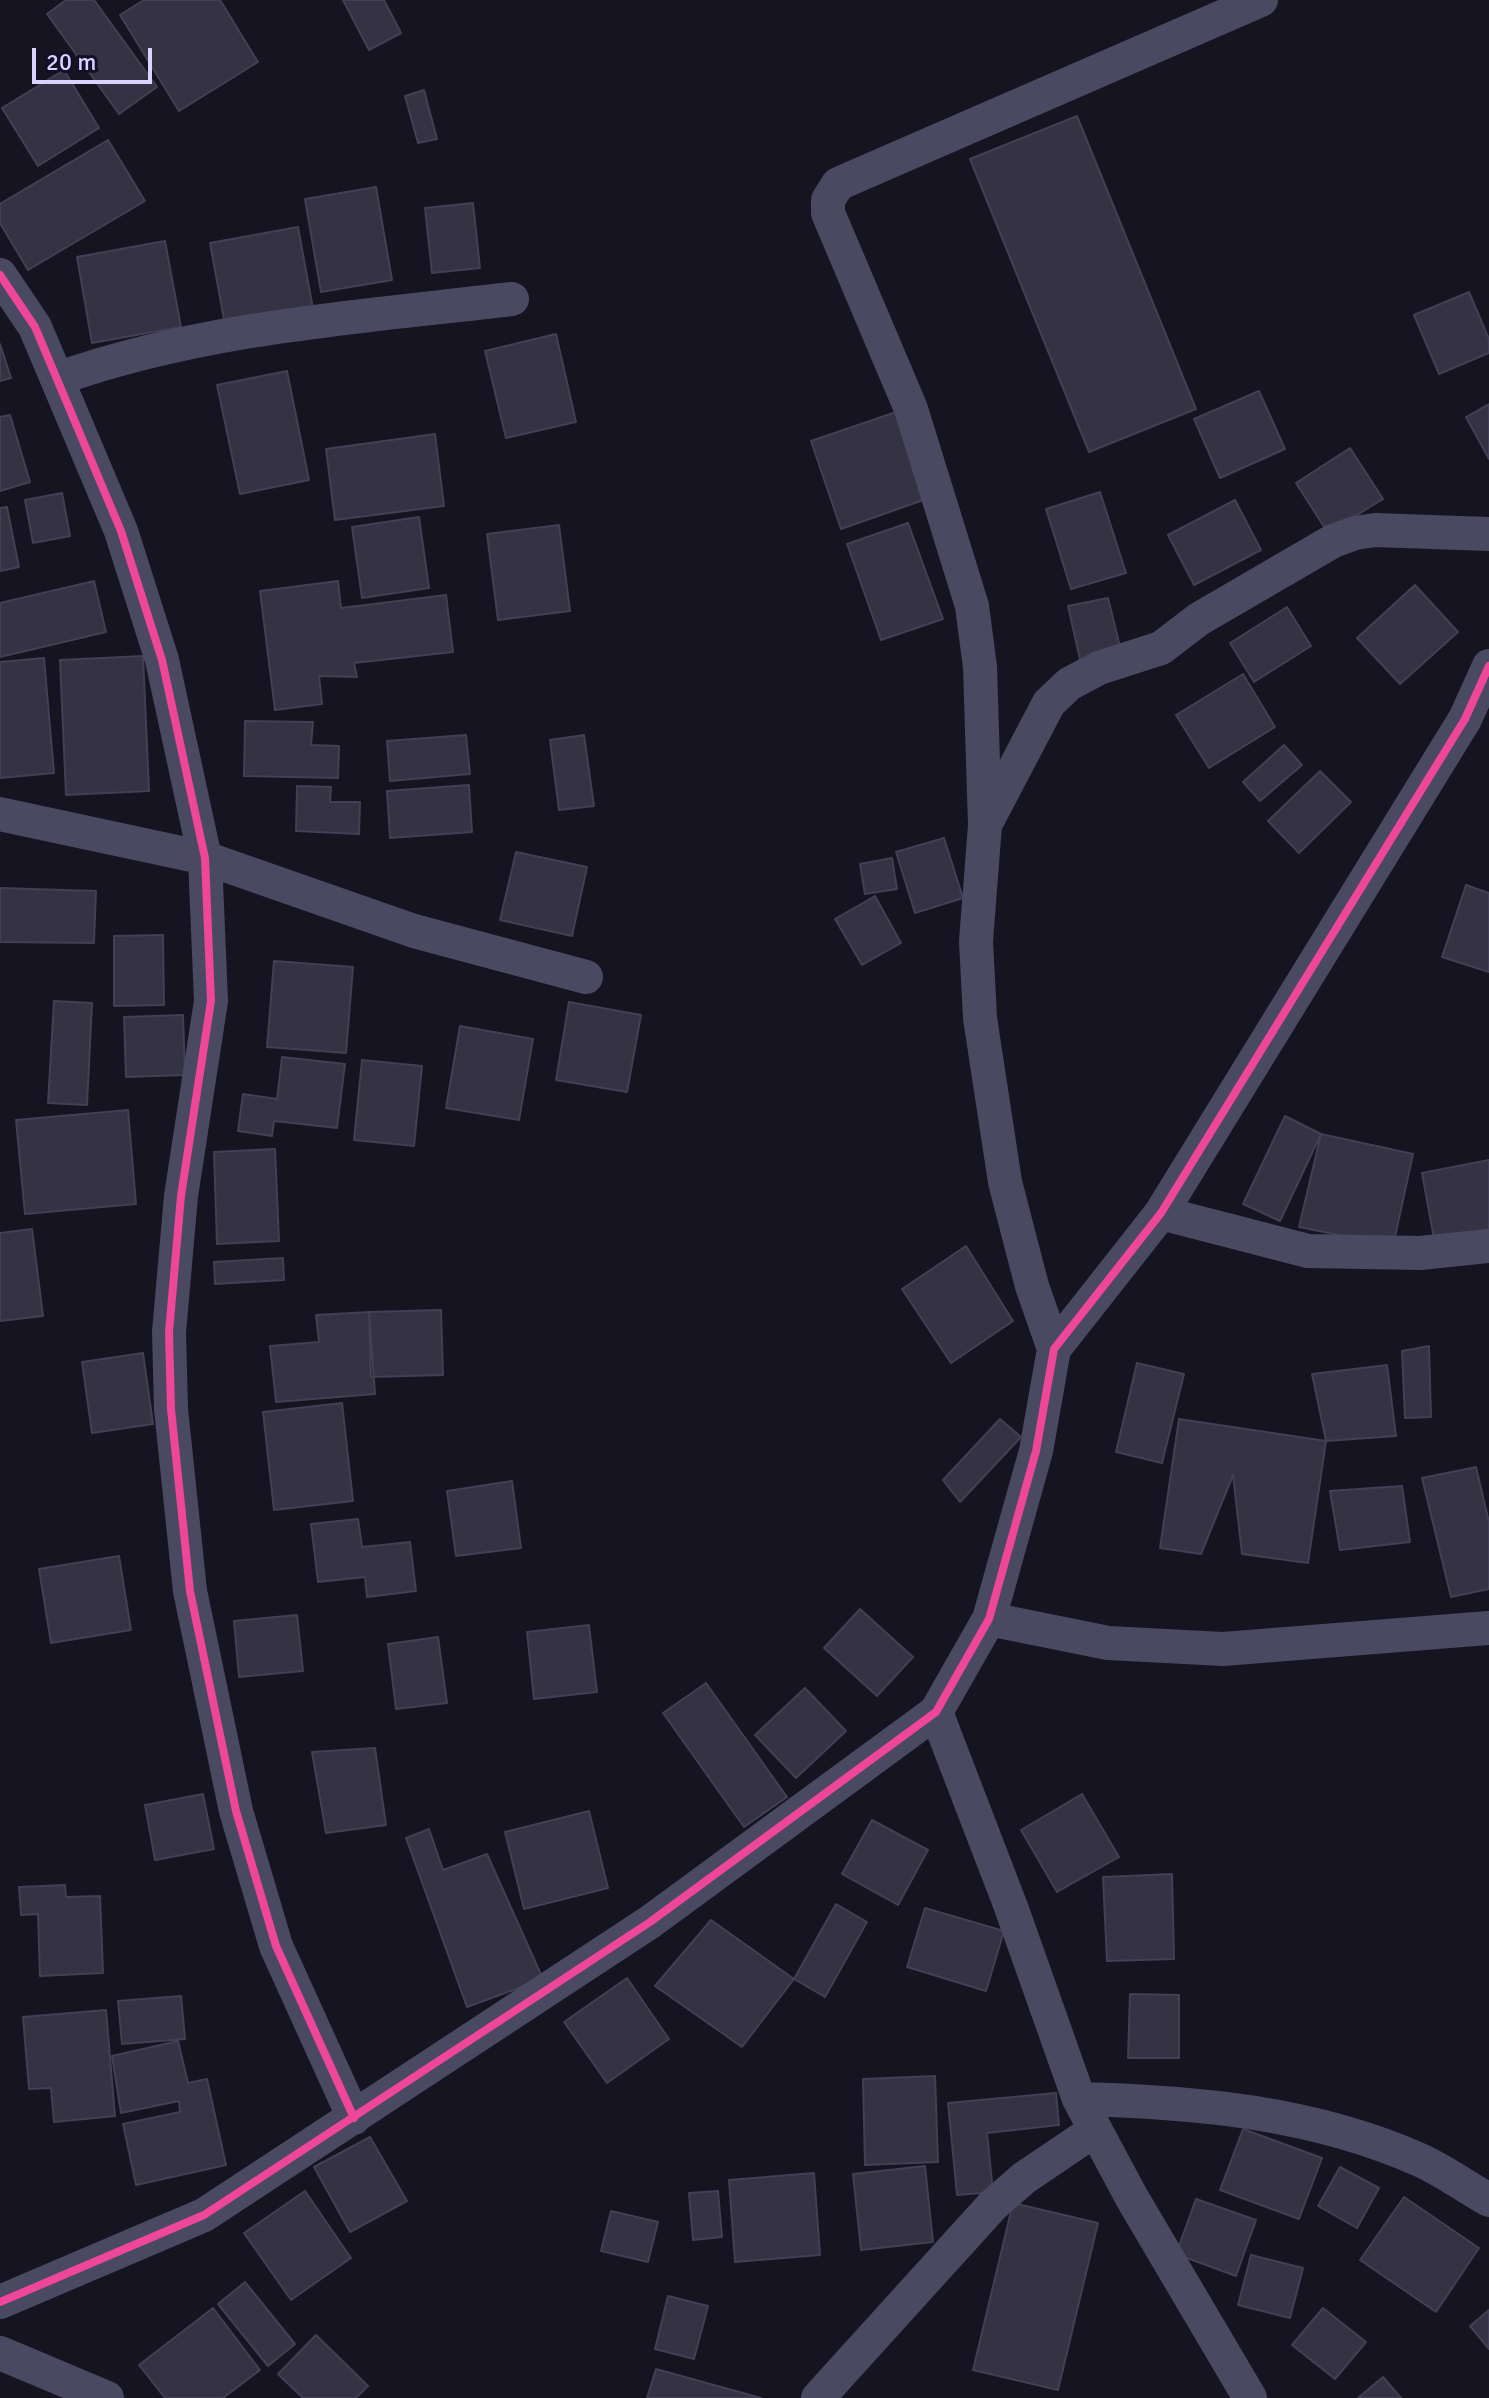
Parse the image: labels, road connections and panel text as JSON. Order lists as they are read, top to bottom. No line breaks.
{"scale_bar":"20 m"}
